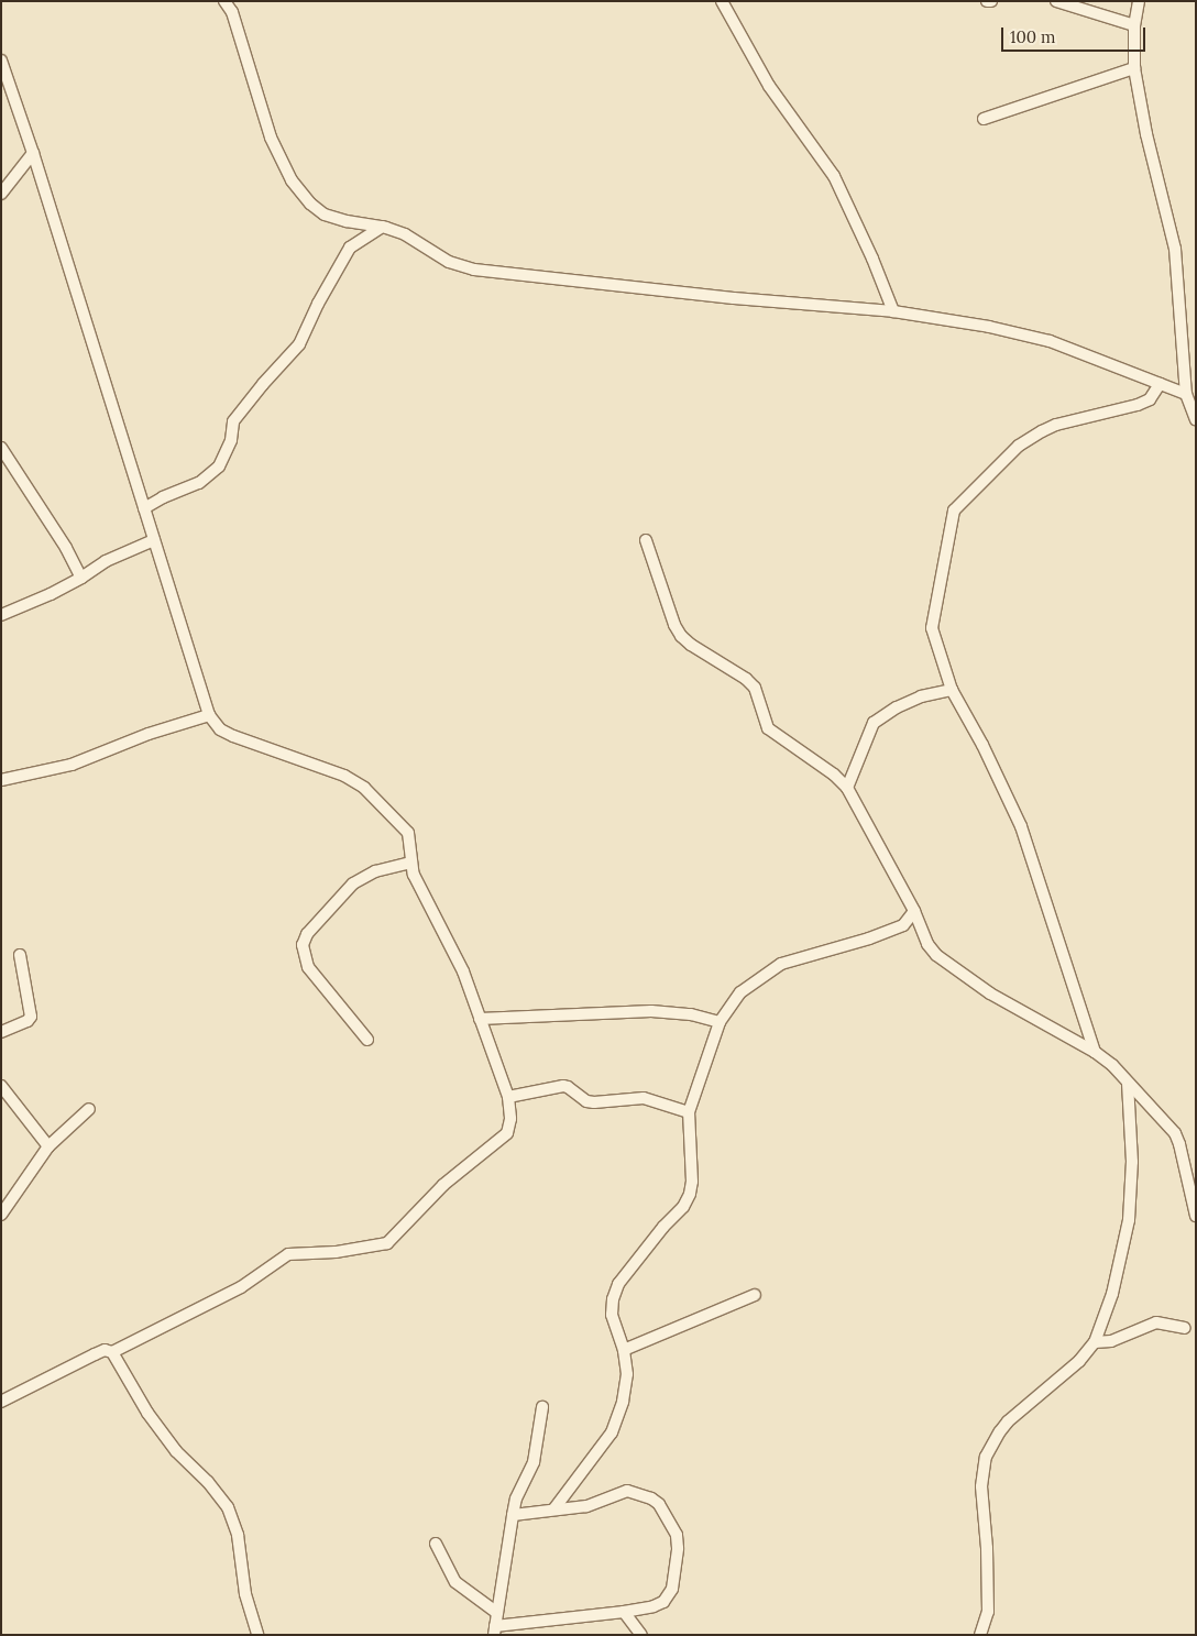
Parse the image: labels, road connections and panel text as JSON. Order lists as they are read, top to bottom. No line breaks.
{"scale_bar":"100 m"}
